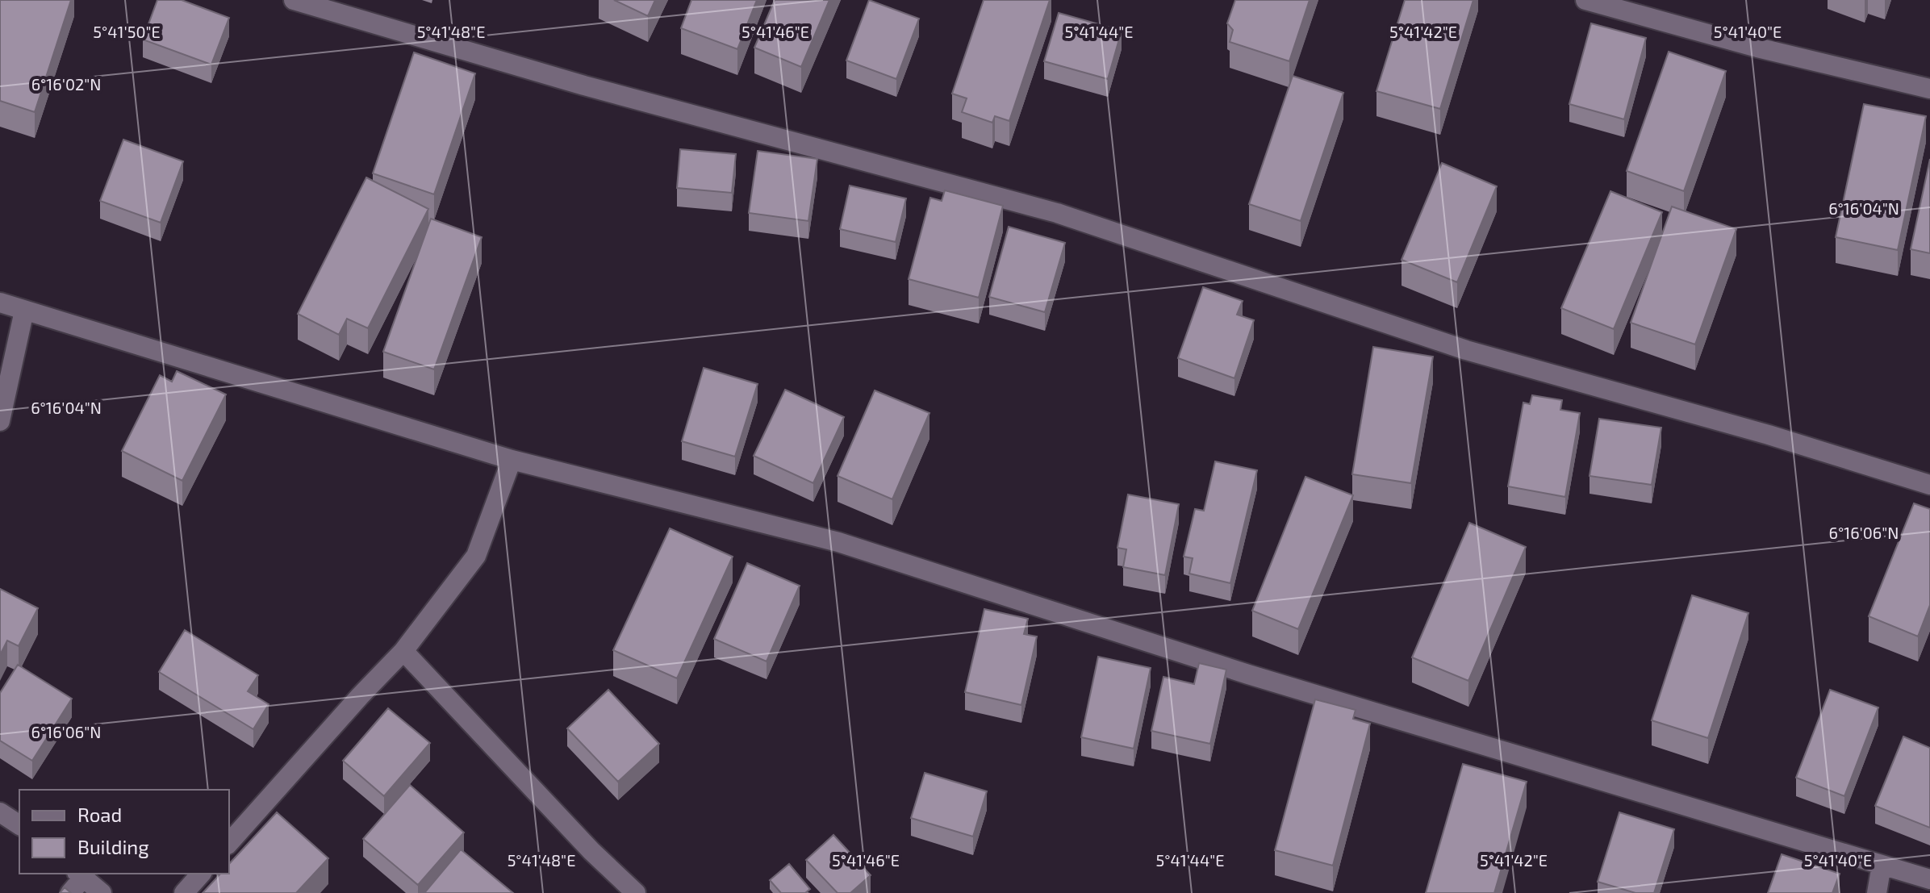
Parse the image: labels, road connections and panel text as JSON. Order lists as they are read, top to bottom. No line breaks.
{"legend":["Road","Building"],"coordinates":["5°41'50\"E","5°41'48\"E","5°41'46\"E","5°41'44\"E","5°41'42\"E","5°41'40\"E","6°16'02\"N","6°16'04\"N","6°16'06\"N"]}
